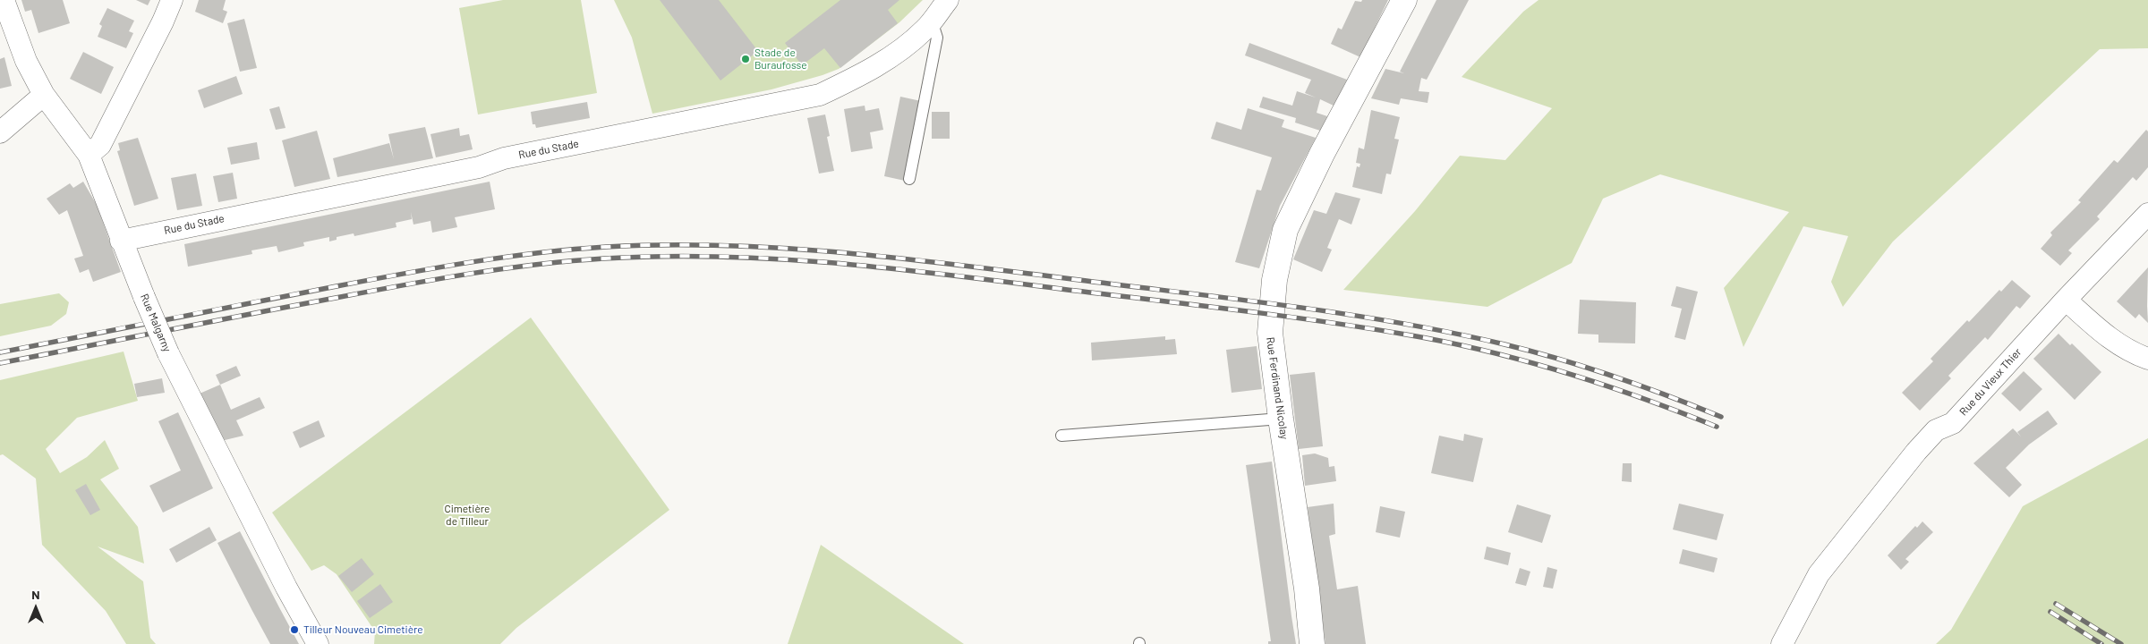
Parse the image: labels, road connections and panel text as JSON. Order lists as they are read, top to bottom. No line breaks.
{"streets":{"street":["Rue du Stade","Rue Malgarny","Rue du Vieux Thier","Rue Ferdinand Nicolay"]},"crossings":[["Rue du Stade","Rue Malgarny"]],"parks":["Cimetière de Tilleur"],"places":["Stade de Buraufosse","Tilleur Nouveau Cimetière"],"north":"top"}
